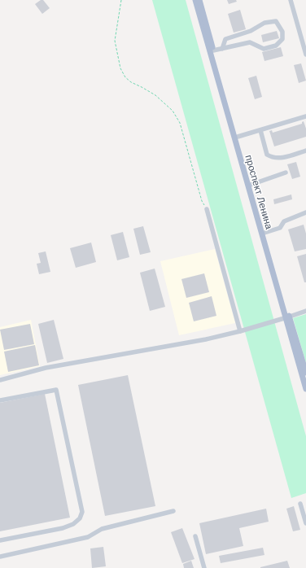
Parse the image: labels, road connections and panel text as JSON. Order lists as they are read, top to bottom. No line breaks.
{"streets":{"main road":["проспект Ленина"]}}
